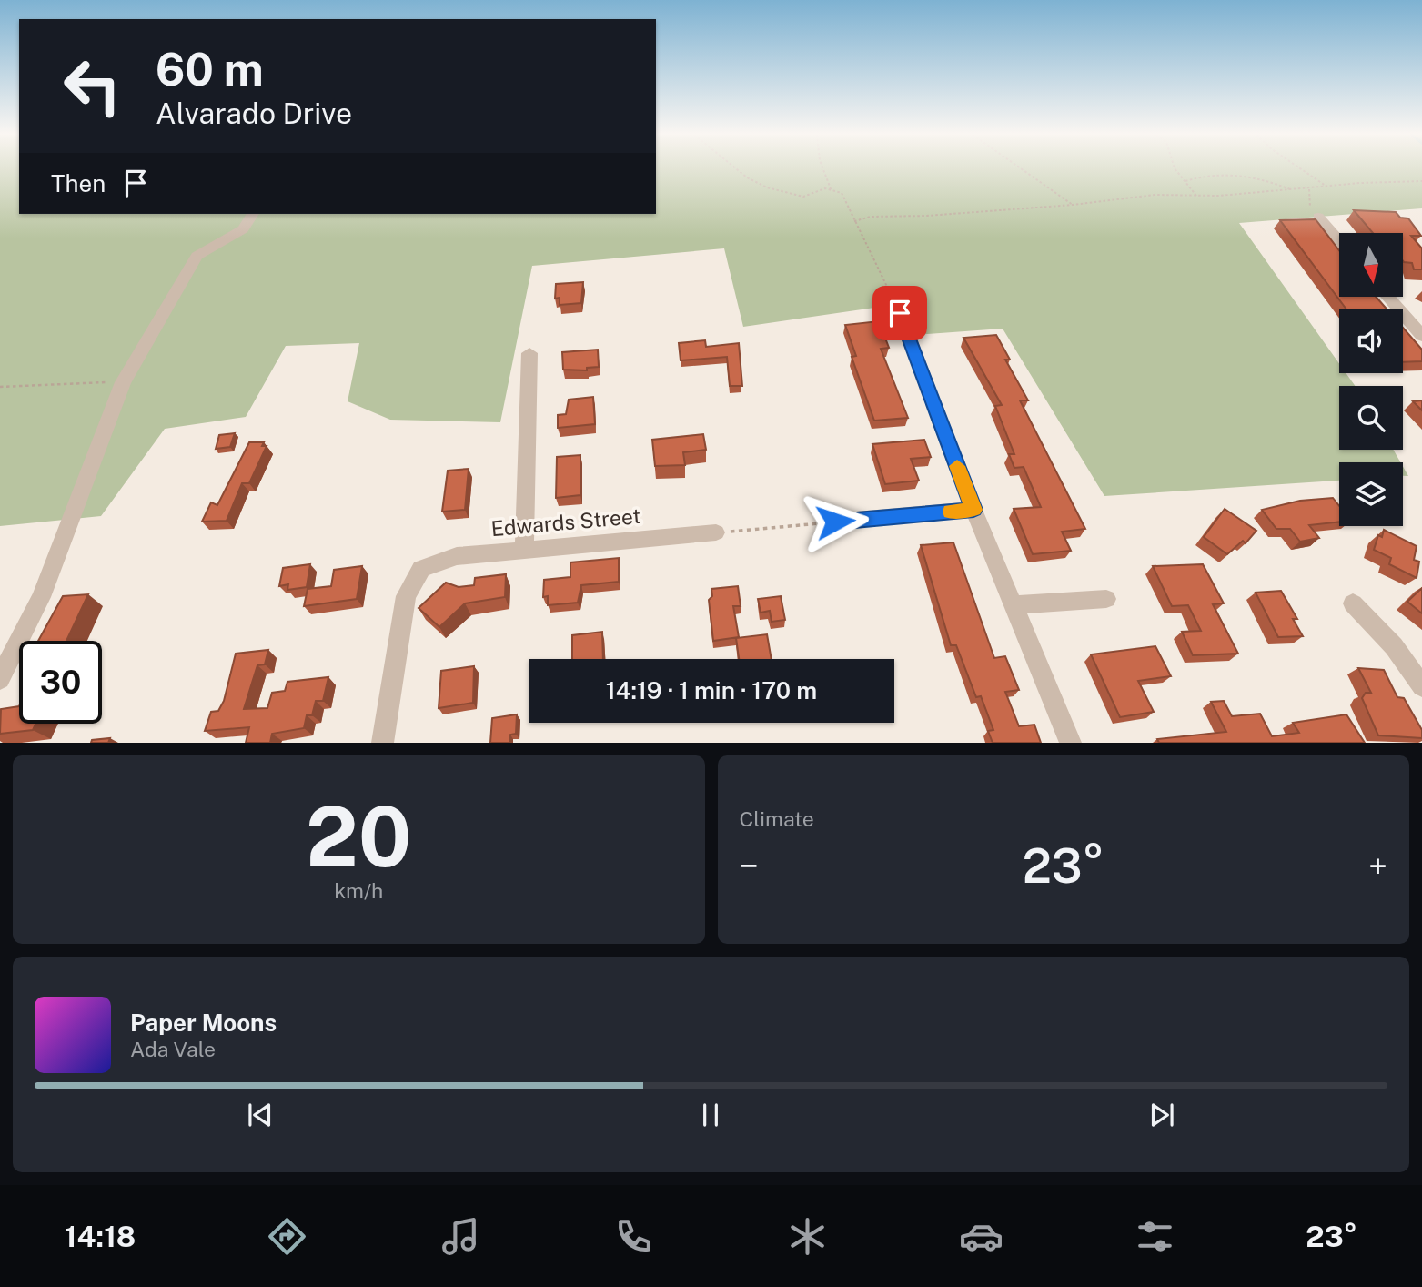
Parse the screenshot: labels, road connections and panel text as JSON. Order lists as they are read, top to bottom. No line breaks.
{"streets":{"street":["Edwards Street"]},"north":"bottom","page":{"turn":["60 m","Alvarado Drive"],"then":"Then","limit":"30","trip":"14:19 · 1 min · 170 m","tile":[["20","km/h"],"Climate"],"heat":["−","23°","+"],"song":["Paper Moons","Ada Vale"],"tabs":["14:18","23°"]}}
